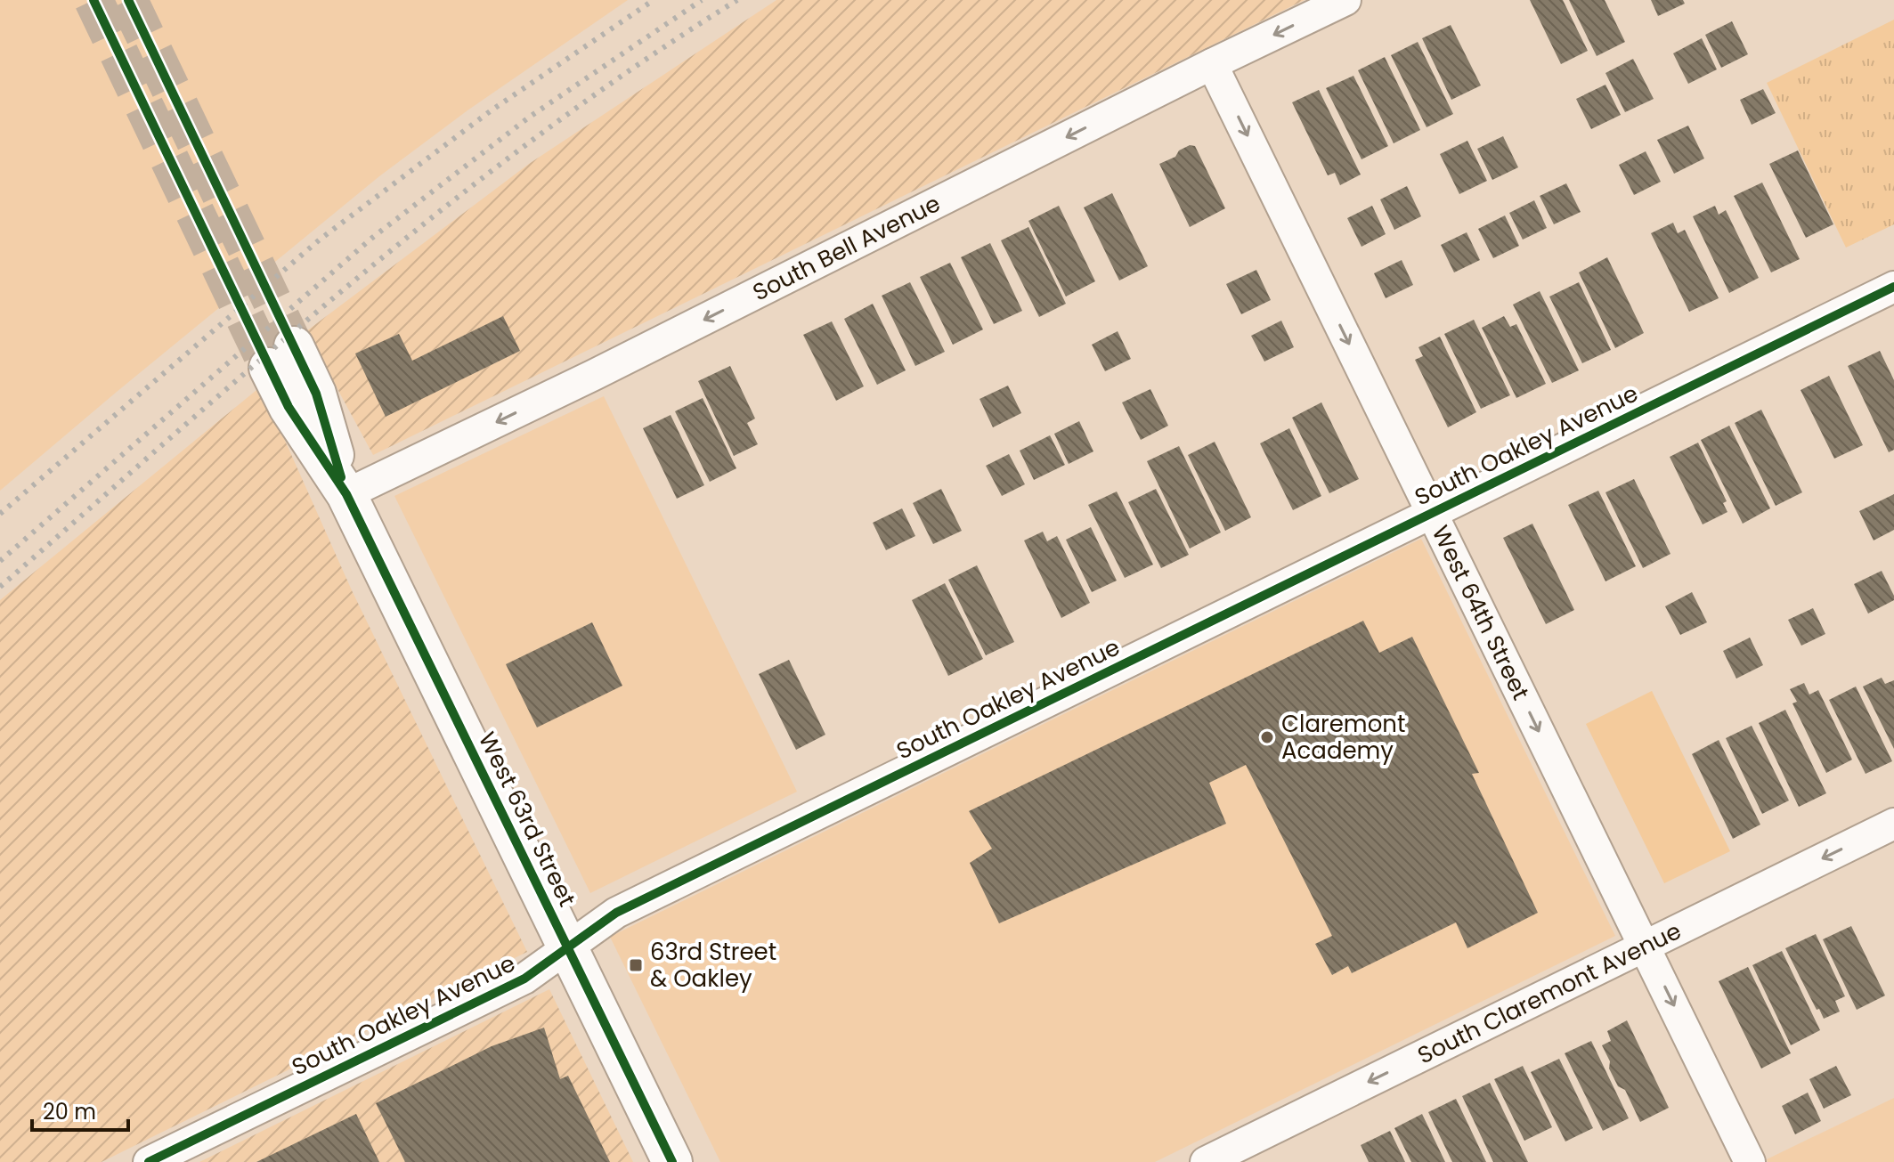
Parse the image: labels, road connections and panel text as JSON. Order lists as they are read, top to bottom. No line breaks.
{"streets":{"main road":["West 63rd Street"],"street":["South Bell Avenue","South Oakley Avenue","West 64th Street","South Claremont Avenue"]},"crossings":[["South Bell Avenue","West 64th Street"],["South Bell Avenue","West 63rd Street"],["South Oakley Avenue","West 64th Street"],["South Oakley Avenue","West 63rd Street"],["West 64th Street","South Claremont Avenue"]],"one_way":["South Bell Avenue","West 64th Street","South Claremont Avenue"],"places":{"other":["Claremont Academy"],"transit":["63rd Street & Oakley"]},"scale_bar":"20 m"}
